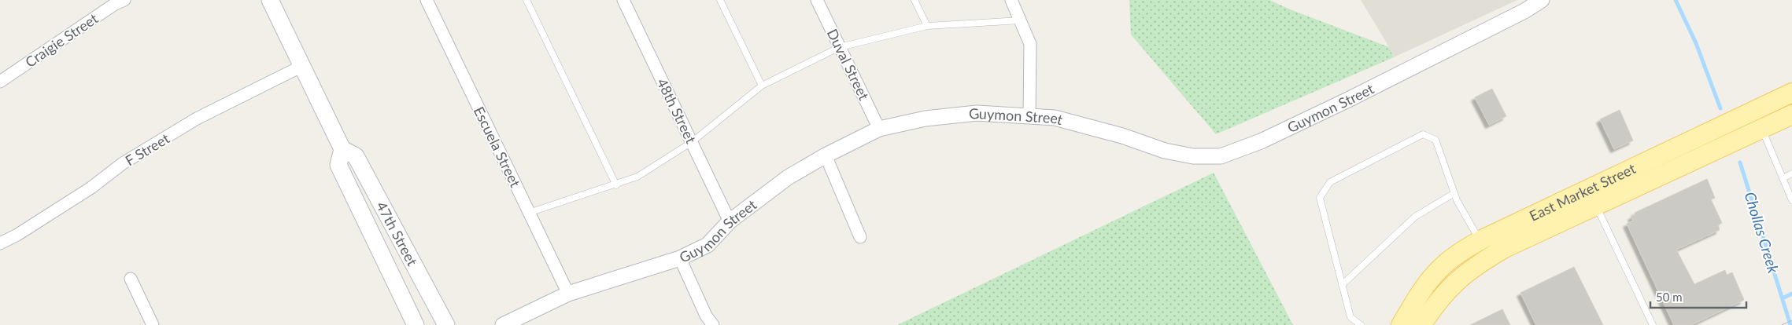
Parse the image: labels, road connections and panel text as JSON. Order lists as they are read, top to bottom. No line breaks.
{"streets":{"main road":["East Market Street","47th Street"],"street":["Craigie Street","Duval Street","Guymon Street","48th Street","Escuela Street","F Street"]},"crossings":[["Duval Street","Guymon Street"],["Guymon Street","48th Street"],["Guymon Street","Escuela Street"],["F Street","47th Street"]],"water":["Chollas Creek"],"scale_bar":"50 m"}
